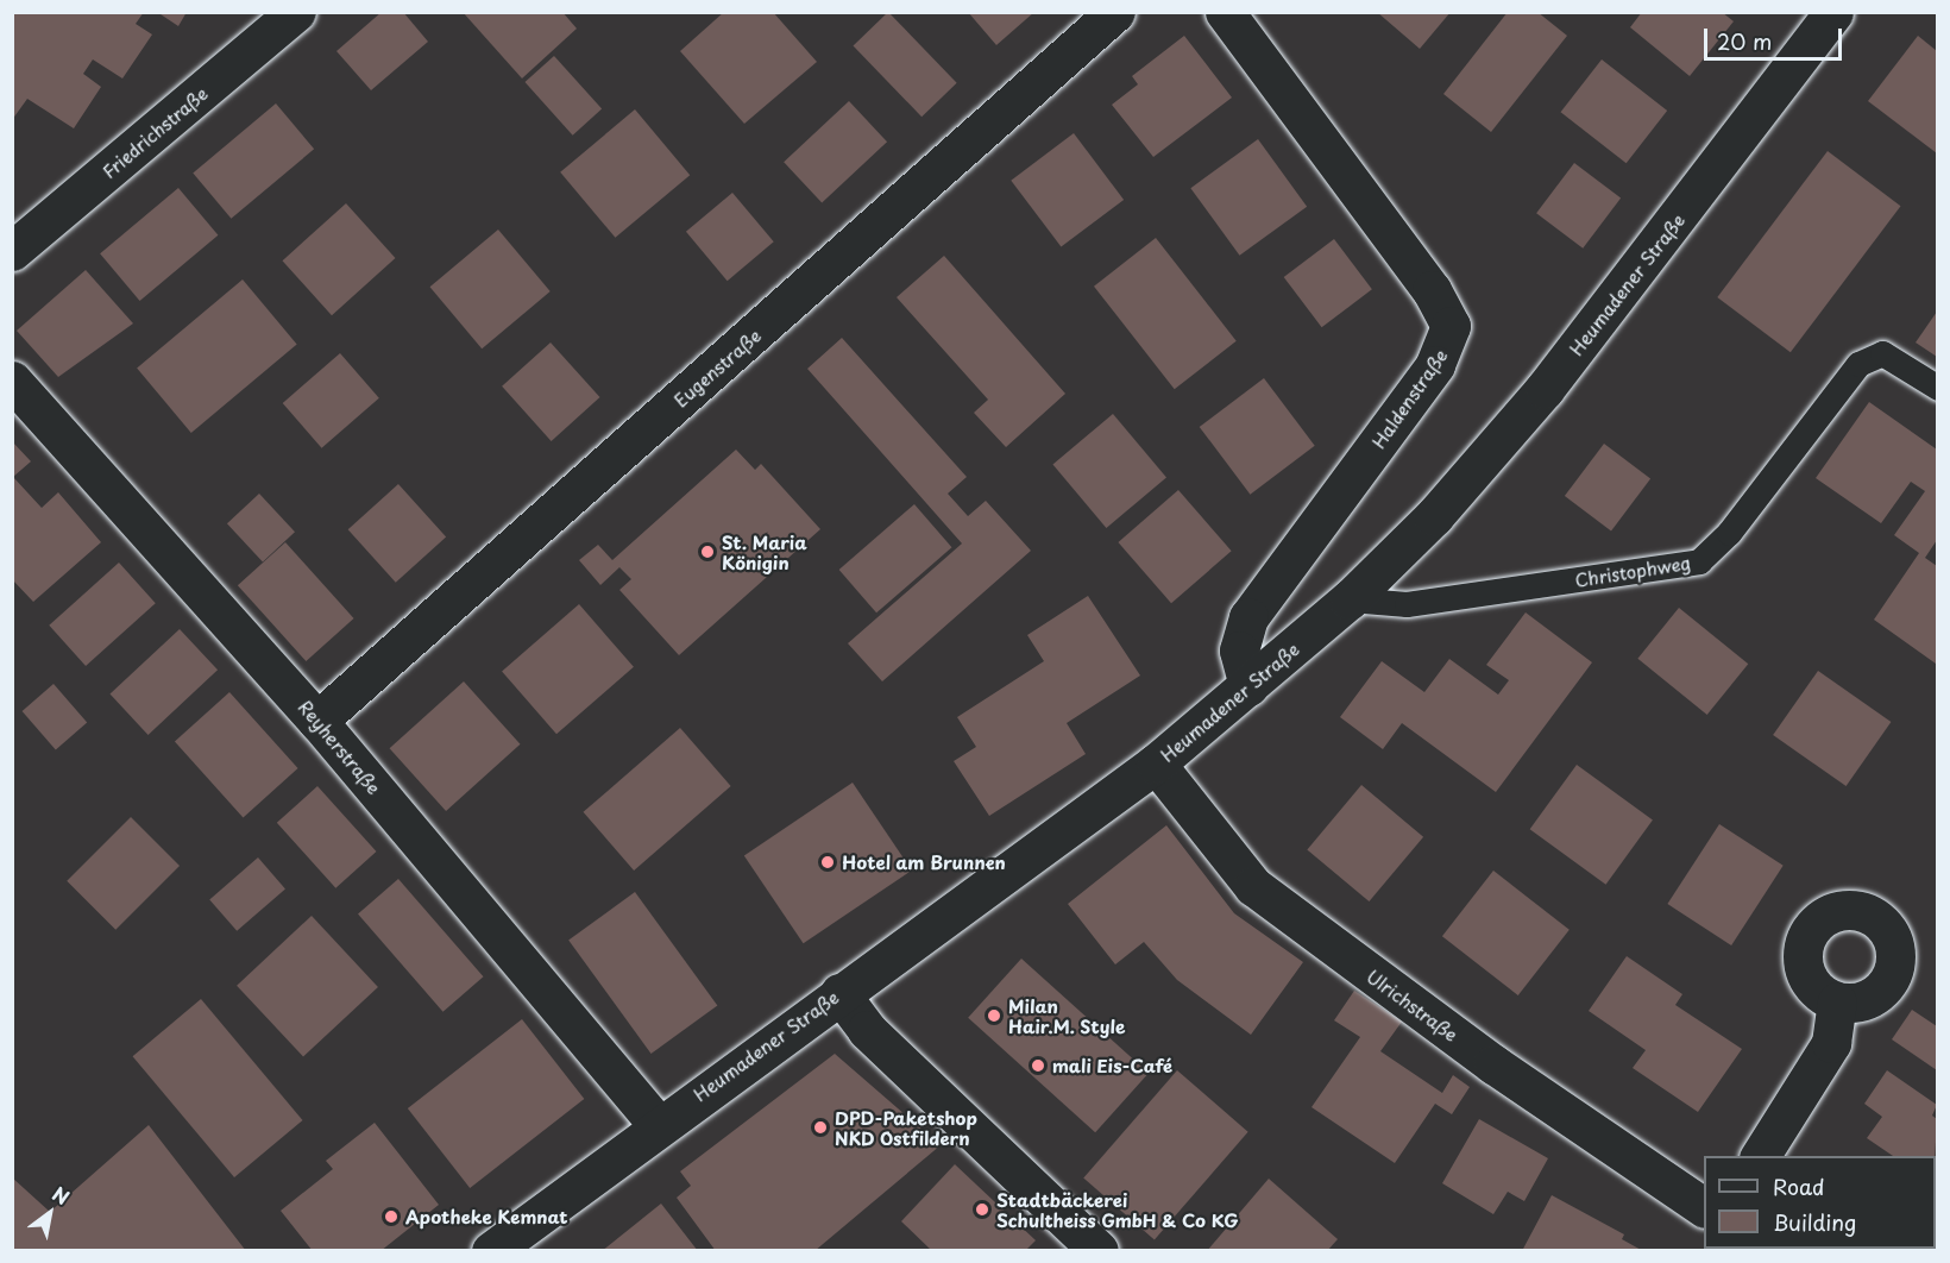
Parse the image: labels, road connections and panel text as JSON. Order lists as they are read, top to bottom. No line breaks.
{"streets":{"street":["Friedrichstraße","Heumadener Straße","Eugenstraße","Haldenstraße","Reyherstraße","Ulrichstraße"],"lane":["Christophweg"]},"crossings":[["Heumadener Straße","Haldenstraße"],["Heumadener Straße","Christophweg"],["Heumadener Straße","Reyherstraße"],["Heumadener Straße","Ulrichstraße"],["Eugenstraße","Reyherstraße"]],"places":["St. Maria Königin","Hotel am Brunnen","Milan Hair.M. Style","mali Eis-Café","DPD-Paketshop NKD Ostfildern","Stadtbäckerei Schultheiss GmbH & Co KG","Apotheke Kemnat"],"legend":["Road","Building"],"scale_bar":"20 m","north":"top right"}
